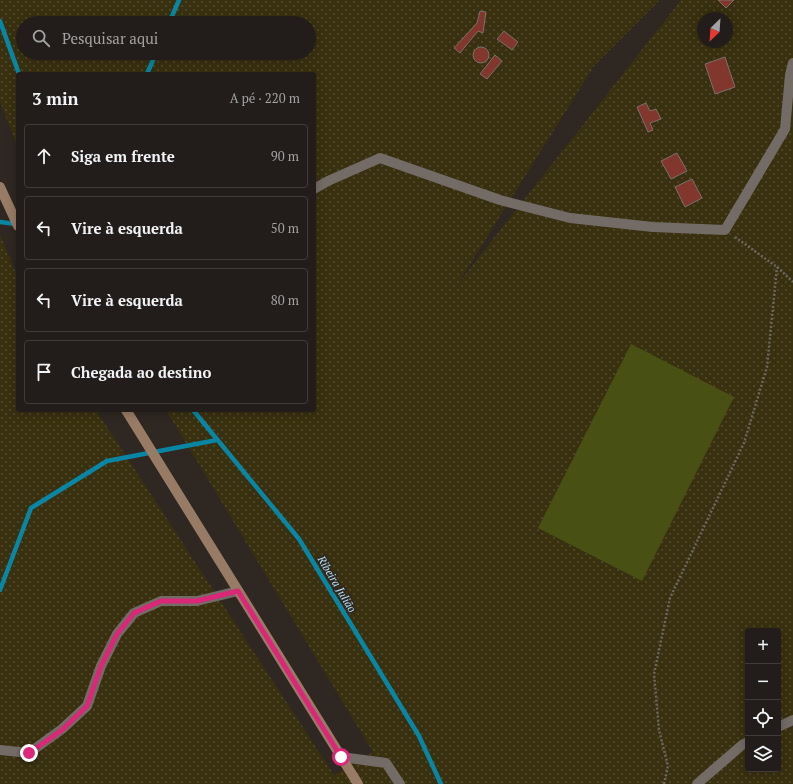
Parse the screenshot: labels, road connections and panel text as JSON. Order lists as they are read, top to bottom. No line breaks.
{"water":["Ribeira Julião"],"north":"bottom left","page":{"search":"Pesquisar aqui","heading":["3 min","A pé · 220 m"],"list":[["Siga em frente","90 m"],["Vire à esquerda","50 m"],["Vire à esquerda","80 m"],"Chegada ao destino"],"map_buttons":["+","−"]}}
